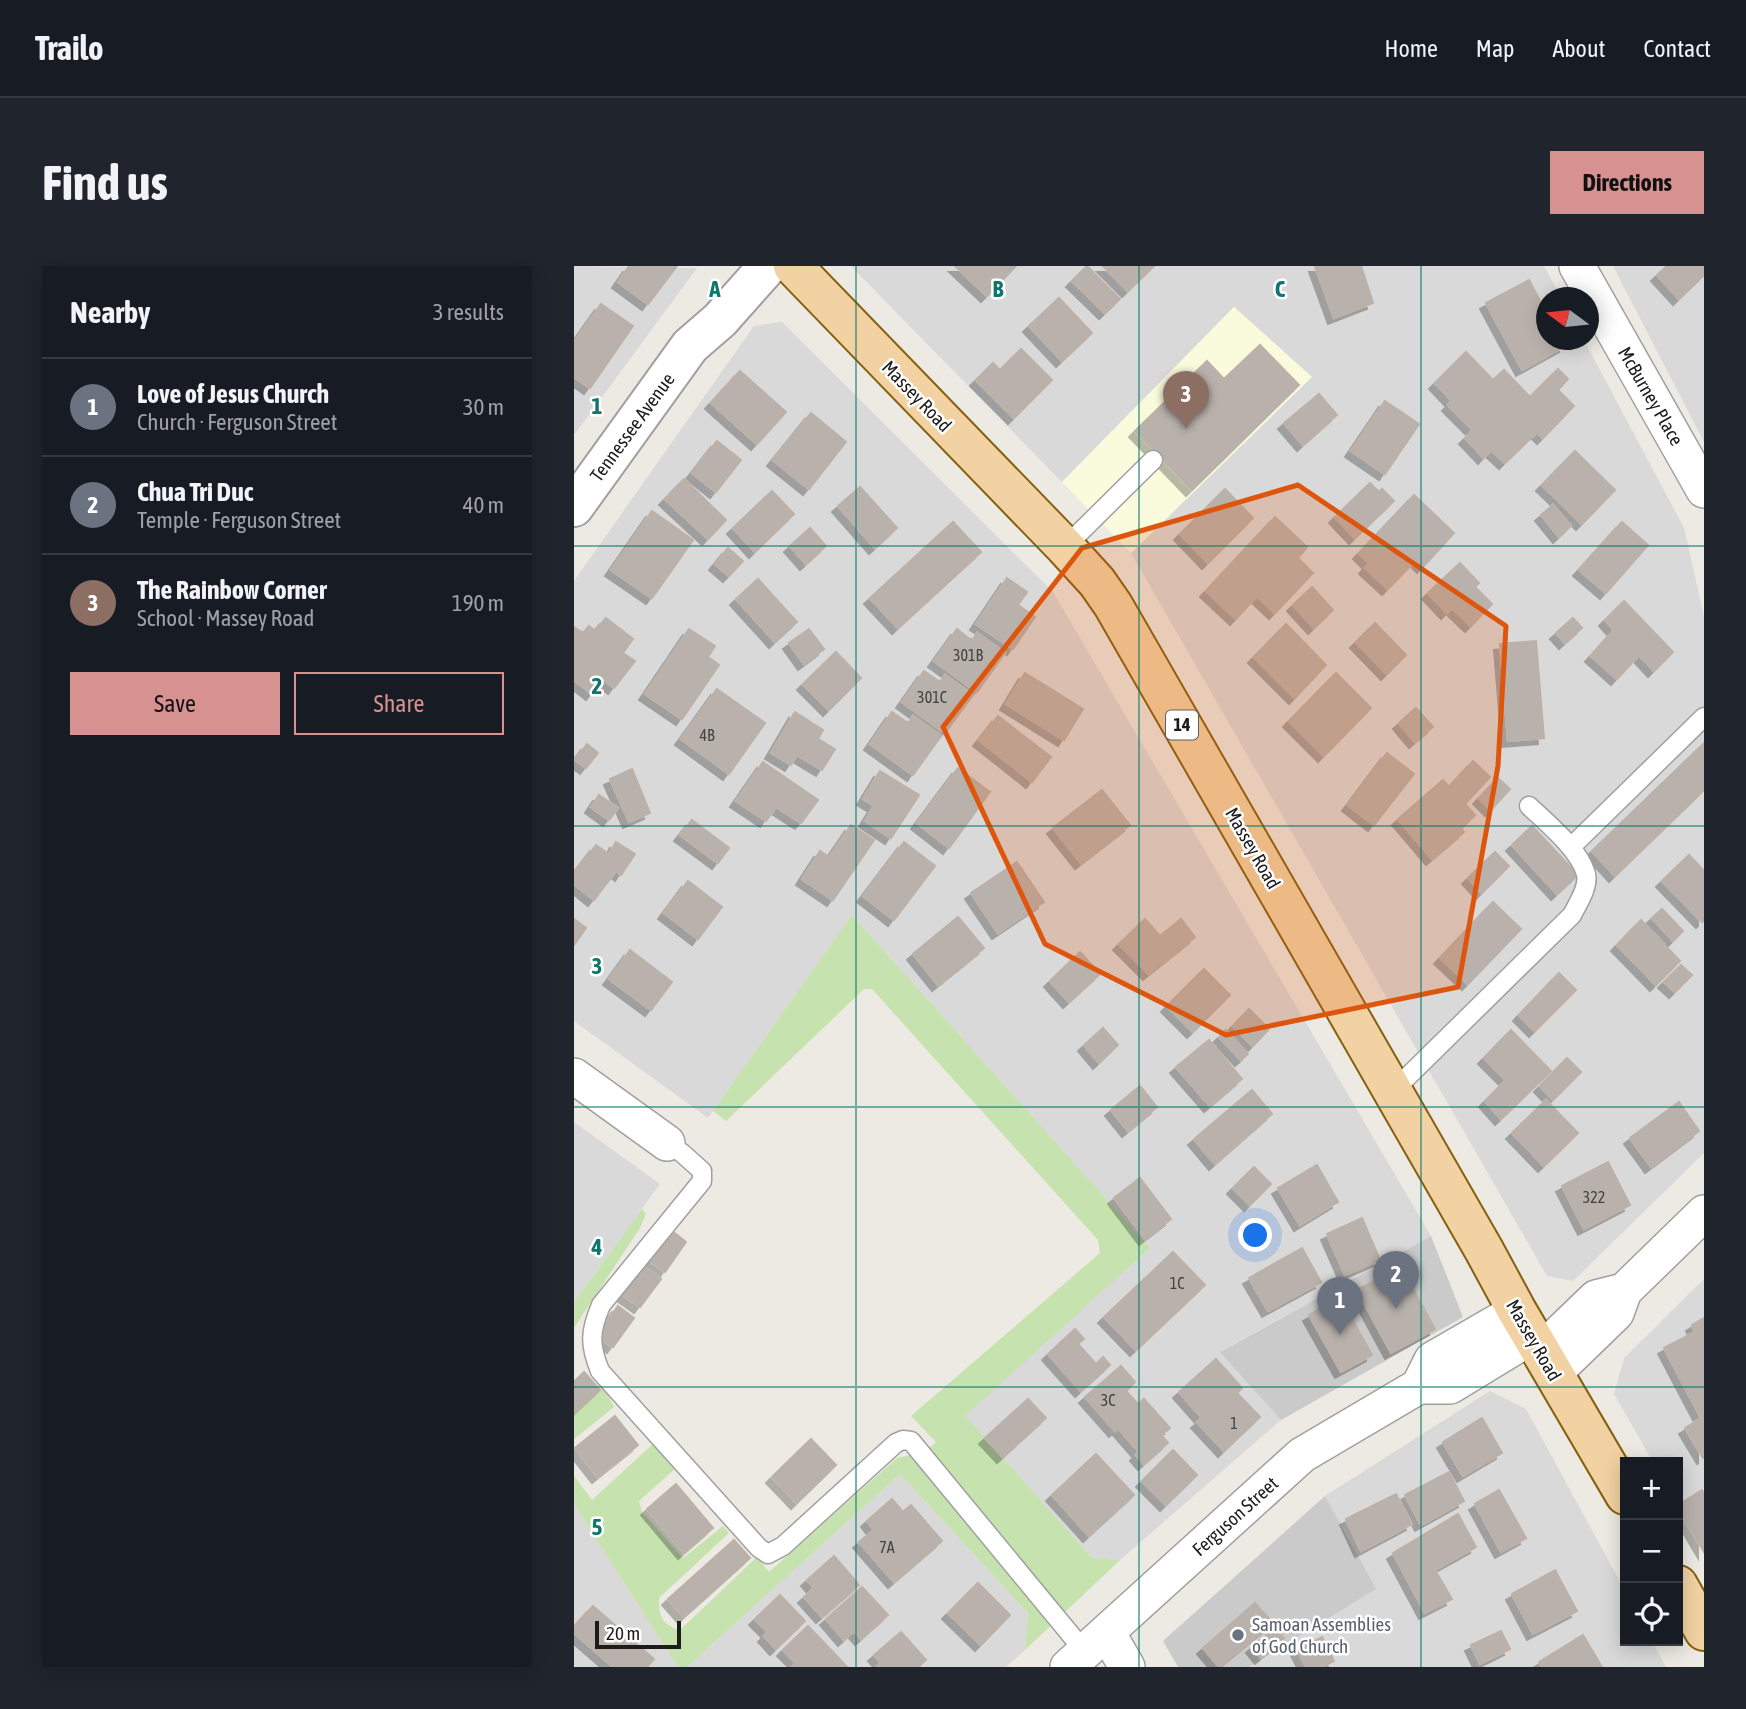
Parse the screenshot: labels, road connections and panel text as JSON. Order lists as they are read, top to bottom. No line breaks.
{"streets":{"main road":["Massey Road","14"],"street":["McBurney Place","Tennessee Avenue","Ferguson Street"]},"crossings":[["Massey Road","Ferguson Street"]],"places":["Samoan Assemblies of God Church"],"house_numbers":["301B","301C","4B","322","1C","3C","1","7A"],"scale_bar":"20 m","north":"left","page":{"header":"Trailo","nav":["Home","Map","About","Contact"],"buttons":["Directions",["Save","Share"]],"title":"Find us","heading":["Nearby","3 results"],"list":[{"mark":"1","name":"Love of Jesus Church","note":"Church · Ferguson Street","value":"30 m"},{"mark":"2","name":"Chua Tri Duc","note":"Temple · Ferguson Street","value":"40 m"},{"mark":"3","name":"The Rainbow Corner","note":"School · Massey Road","value":"190 m"}],"pins":["3","2","1"],"map_buttons":["+","−"],"scale":"20 m"},"grid":{"columns":["A","B","C"],"rows":["1","2","3","4","5"]}}
